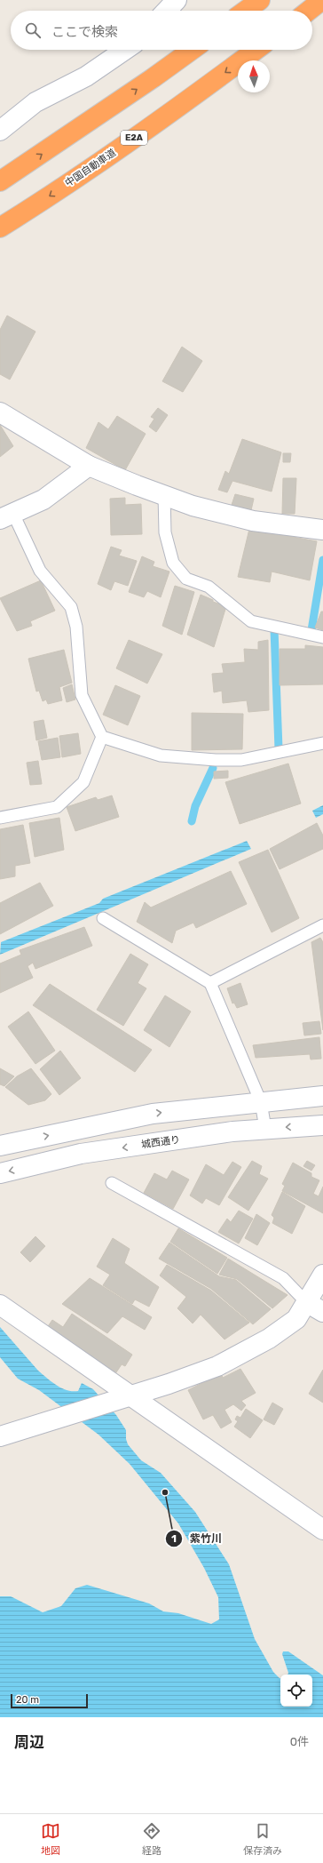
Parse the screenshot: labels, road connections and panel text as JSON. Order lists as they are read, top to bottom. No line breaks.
{"streets":{"highway":["E2A","中国自動車道"],"street":["城西通り"]},"places":["紫竹川"],"scale_bar":"20 m","north":"top","page":{"search":"ここで検索","scale":"20 m","heading":["周辺","0件"],"nav":["地図","経路","保存済み"]}}
